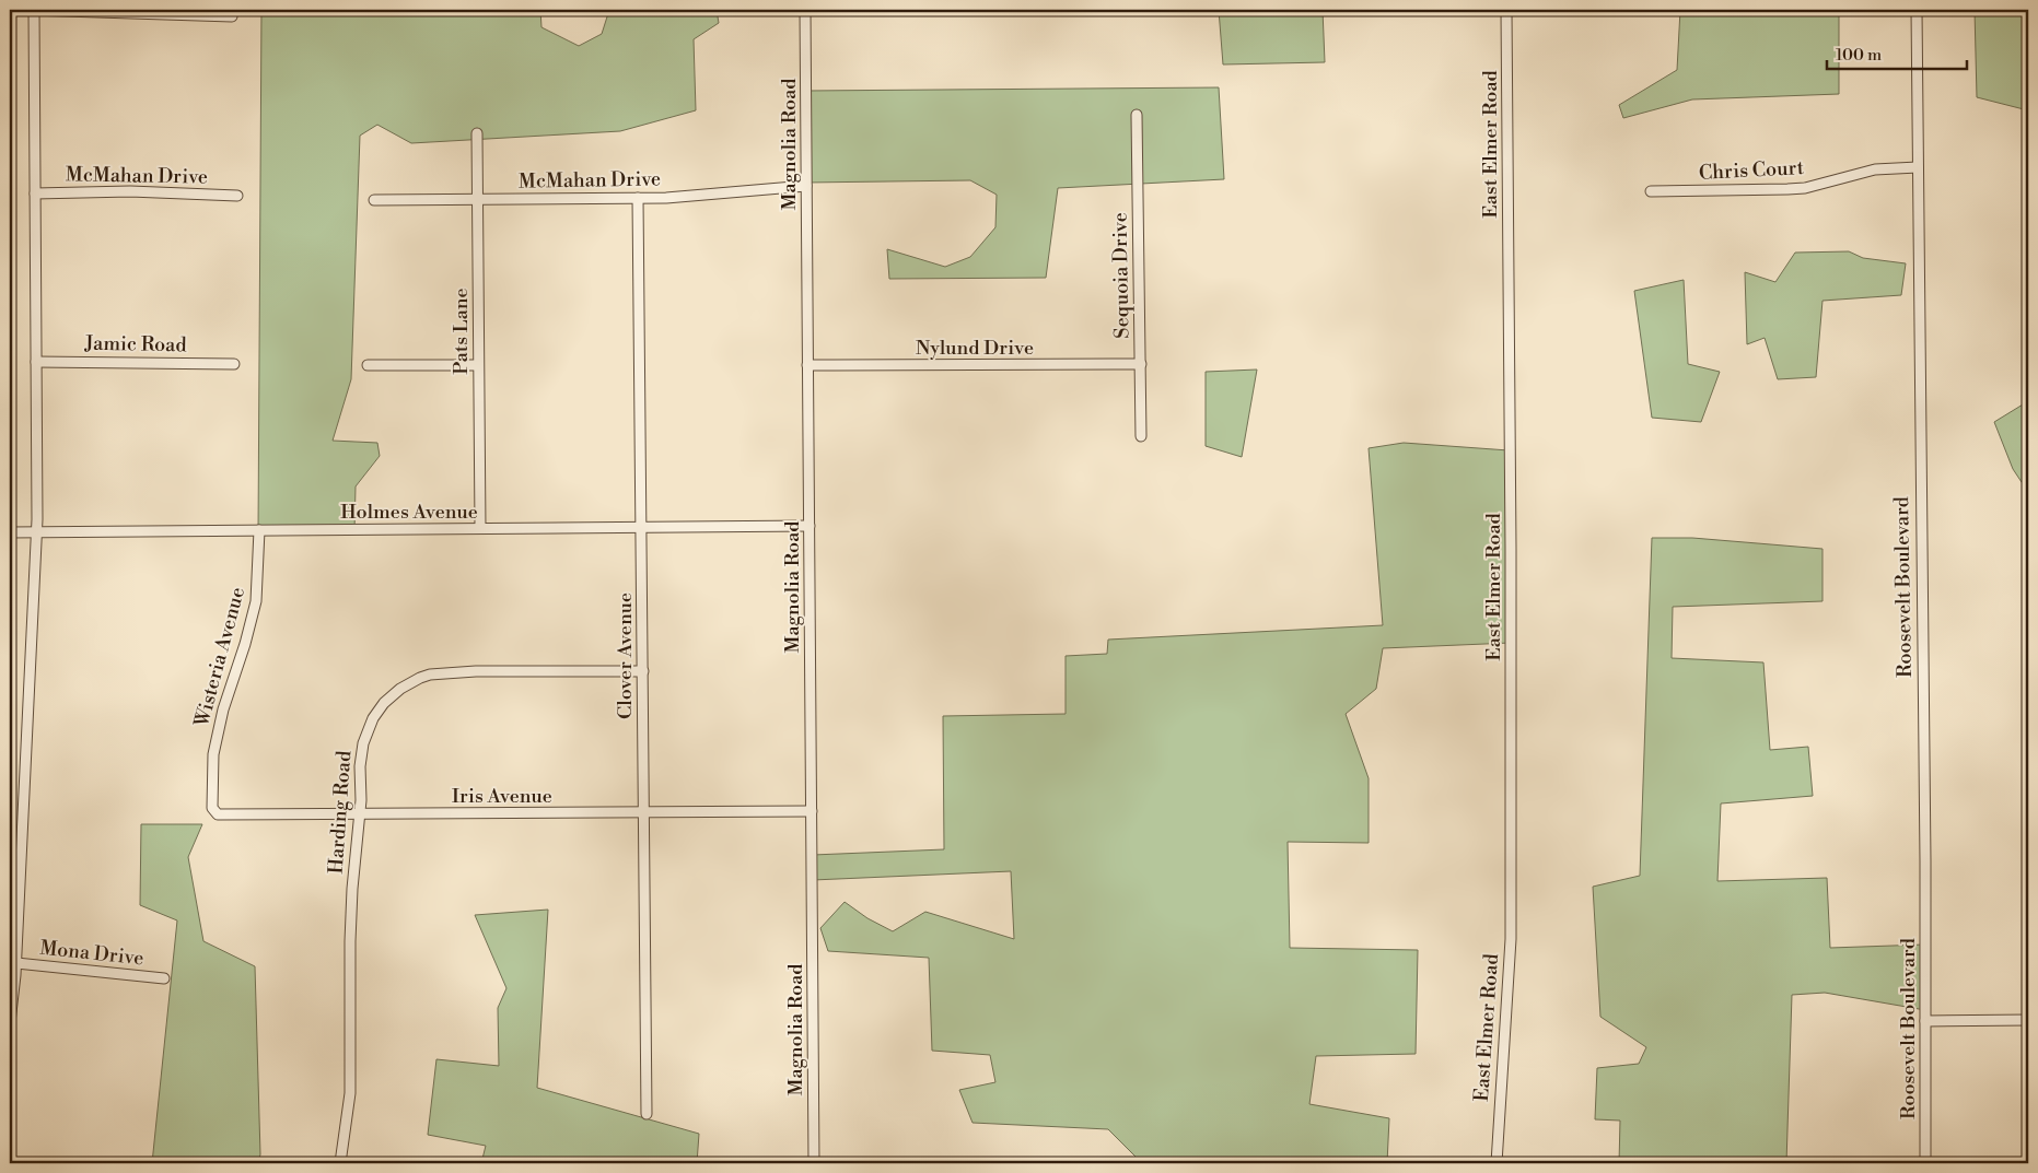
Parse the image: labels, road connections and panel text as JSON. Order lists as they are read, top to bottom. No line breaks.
{"streets":{"street":["Magnolia Road","East Elmer Road","Chris Court","McMahan Drive","Sequoia Drive","Pats Lane","Jamic Road","Nylund Drive","Holmes Avenue","Roosevelt Boulevard","Clover Avenue","Wisteria Avenue","Iris Avenue","Harding Road","Mona Drive"]},"crossings":[["Magnolia Road","McMahan Drive"],["Magnolia Road","Nylund Drive"],["Magnolia Road","Holmes Avenue"],["Magnolia Road","Iris Avenue"],["Chris Court","Roosevelt Boulevard"],["McMahan Drive","Pats Lane"],["McMahan Drive","Clover Avenue"],["Sequoia Drive","Nylund Drive"],["Pats Lane","Holmes Avenue"],["Holmes Avenue","Clover Avenue"],["Holmes Avenue","Wisteria Avenue"],["Clover Avenue","Iris Avenue"],["Clover Avenue","Harding Road"],["Wisteria Avenue","Iris Avenue"],["Iris Avenue","Harding Road"]],"scale_bar":"100 m"}
